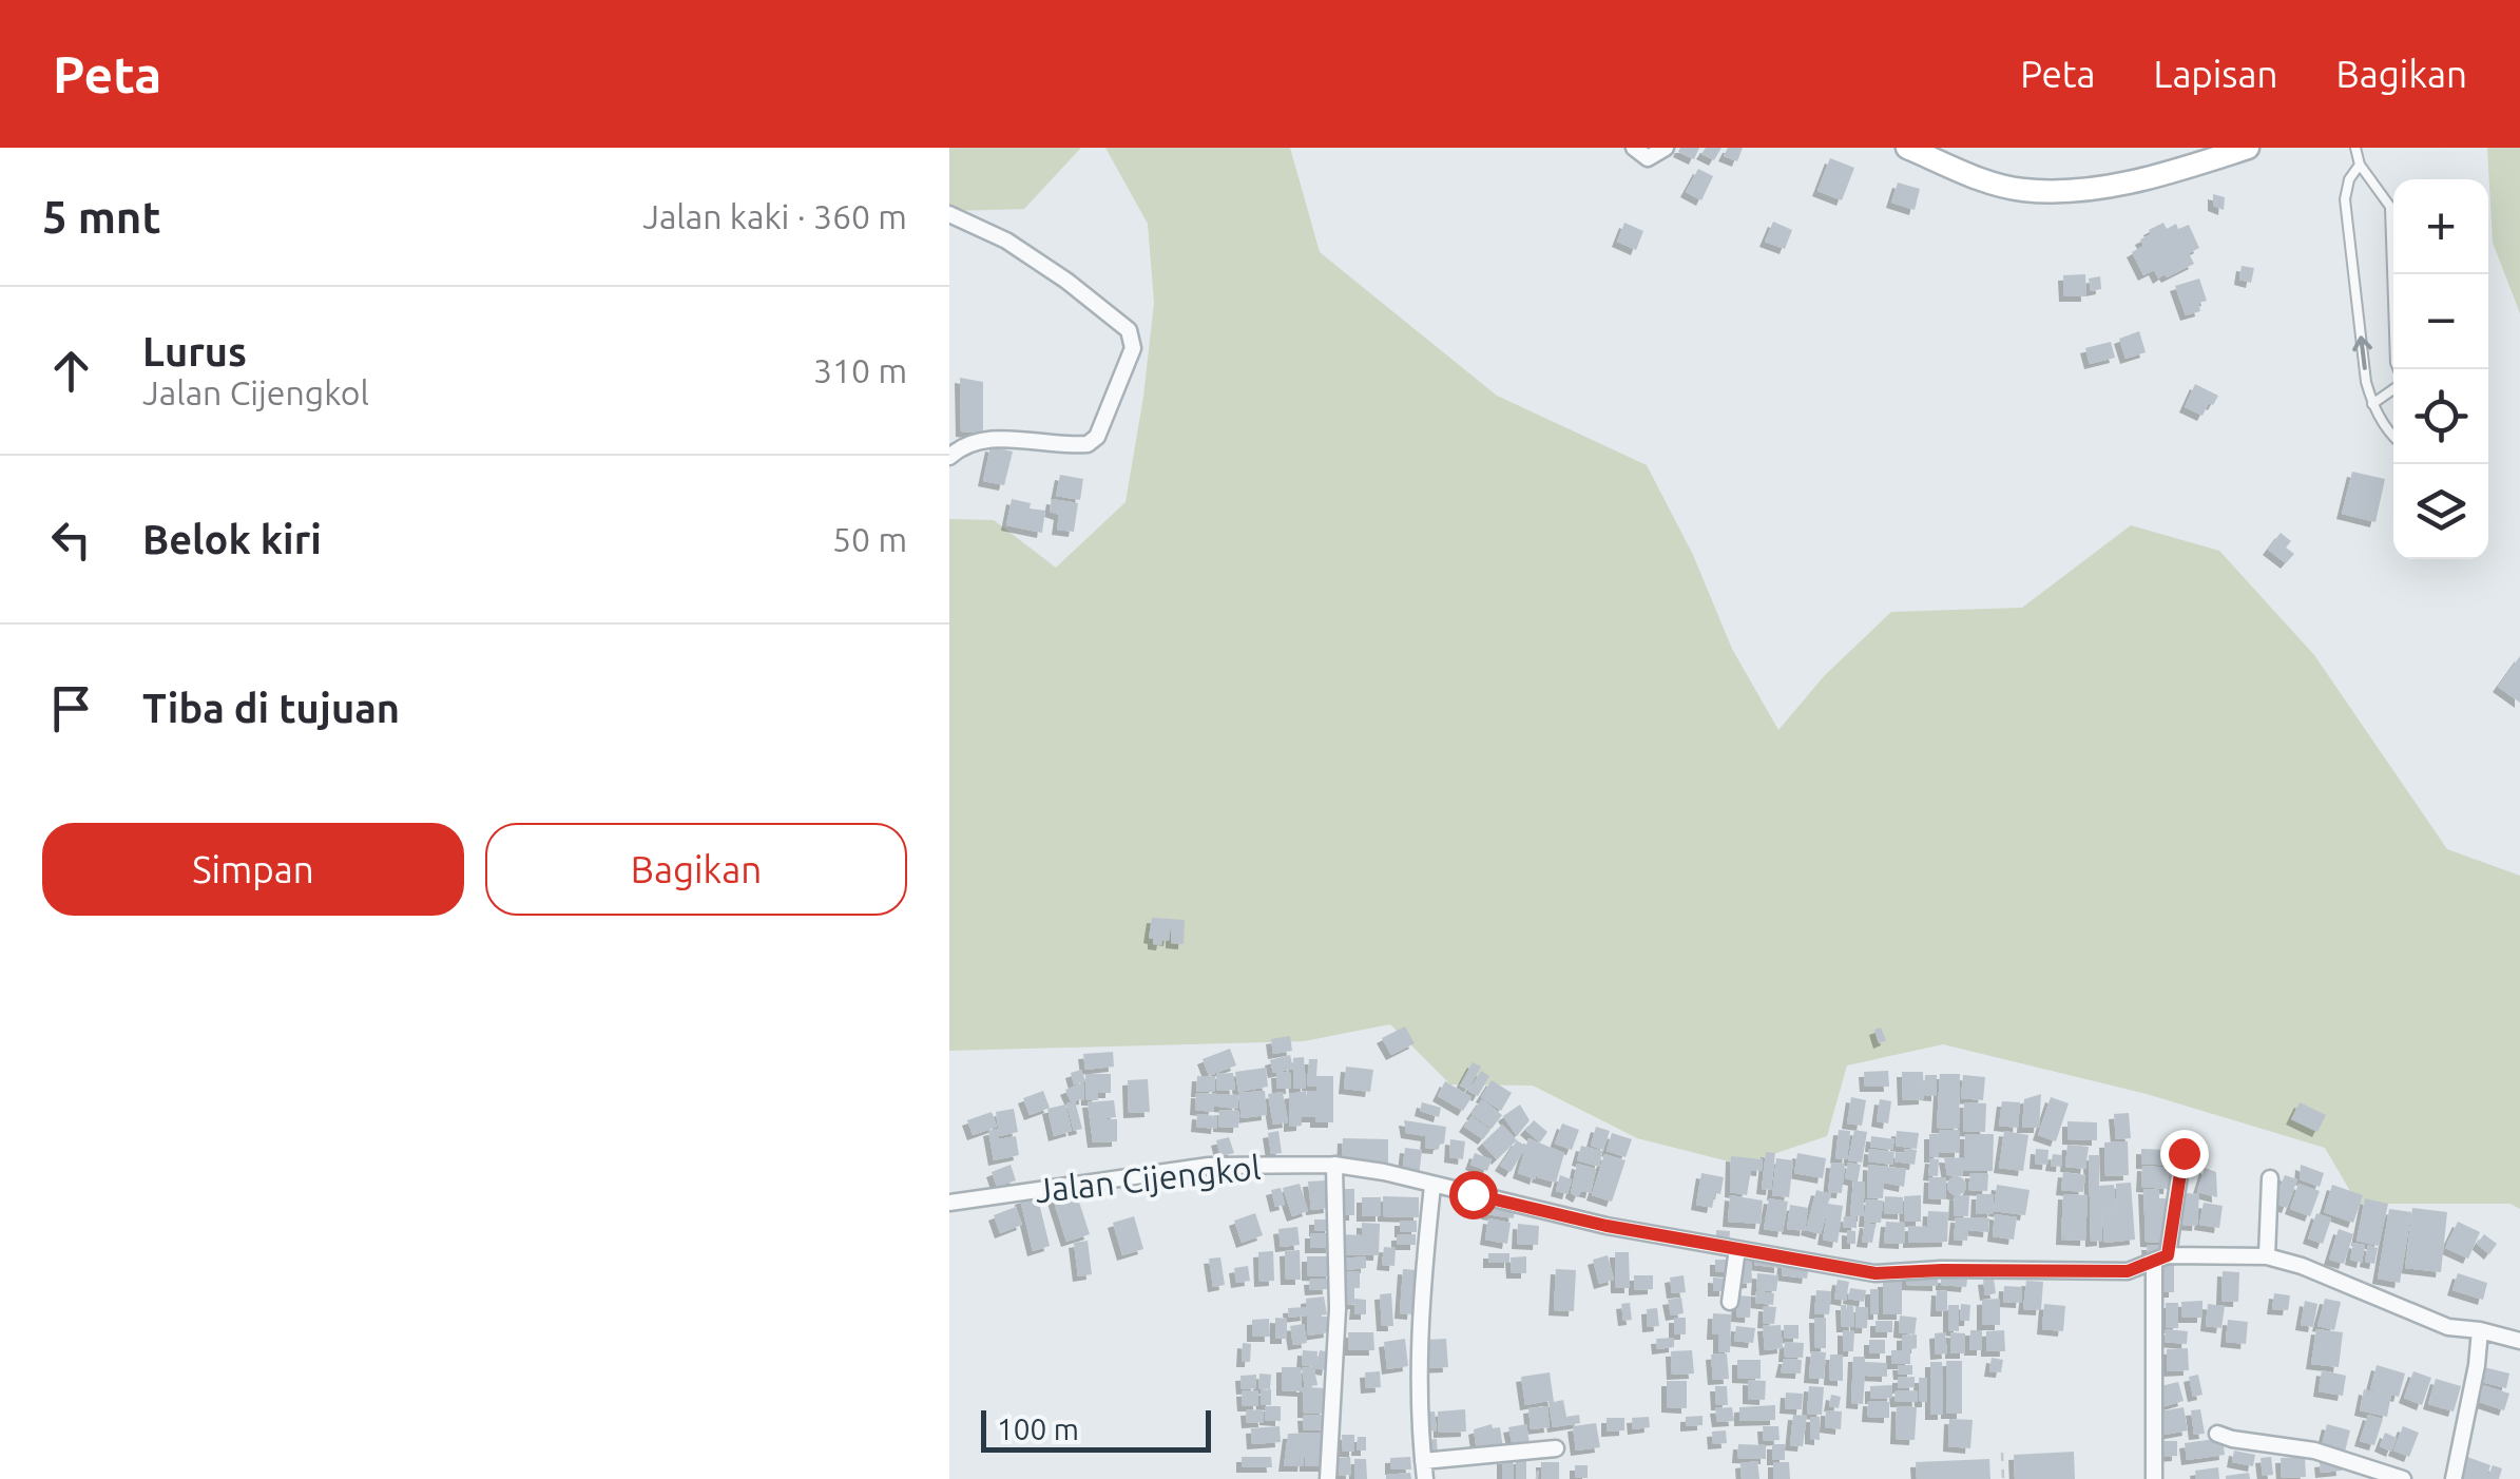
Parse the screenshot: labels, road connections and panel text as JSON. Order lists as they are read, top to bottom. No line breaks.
{"streets":{"street":["Jalan Cijengkol"]},"scale_bar":"100 m","page":{"header":"Peta","nav":["Peta","Lapisan","Bagikan"],"heading":["5 mnt","Jalan kaki · 360 m"],"map_buttons":["+","−"],"list":[["Lurus","Jalan Cijengkol","310 m"],["Belok kiri","50 m"],"Tiba di tujuan"],"buttons":["Simpan","Bagikan"],"scale":"100 m"}}
